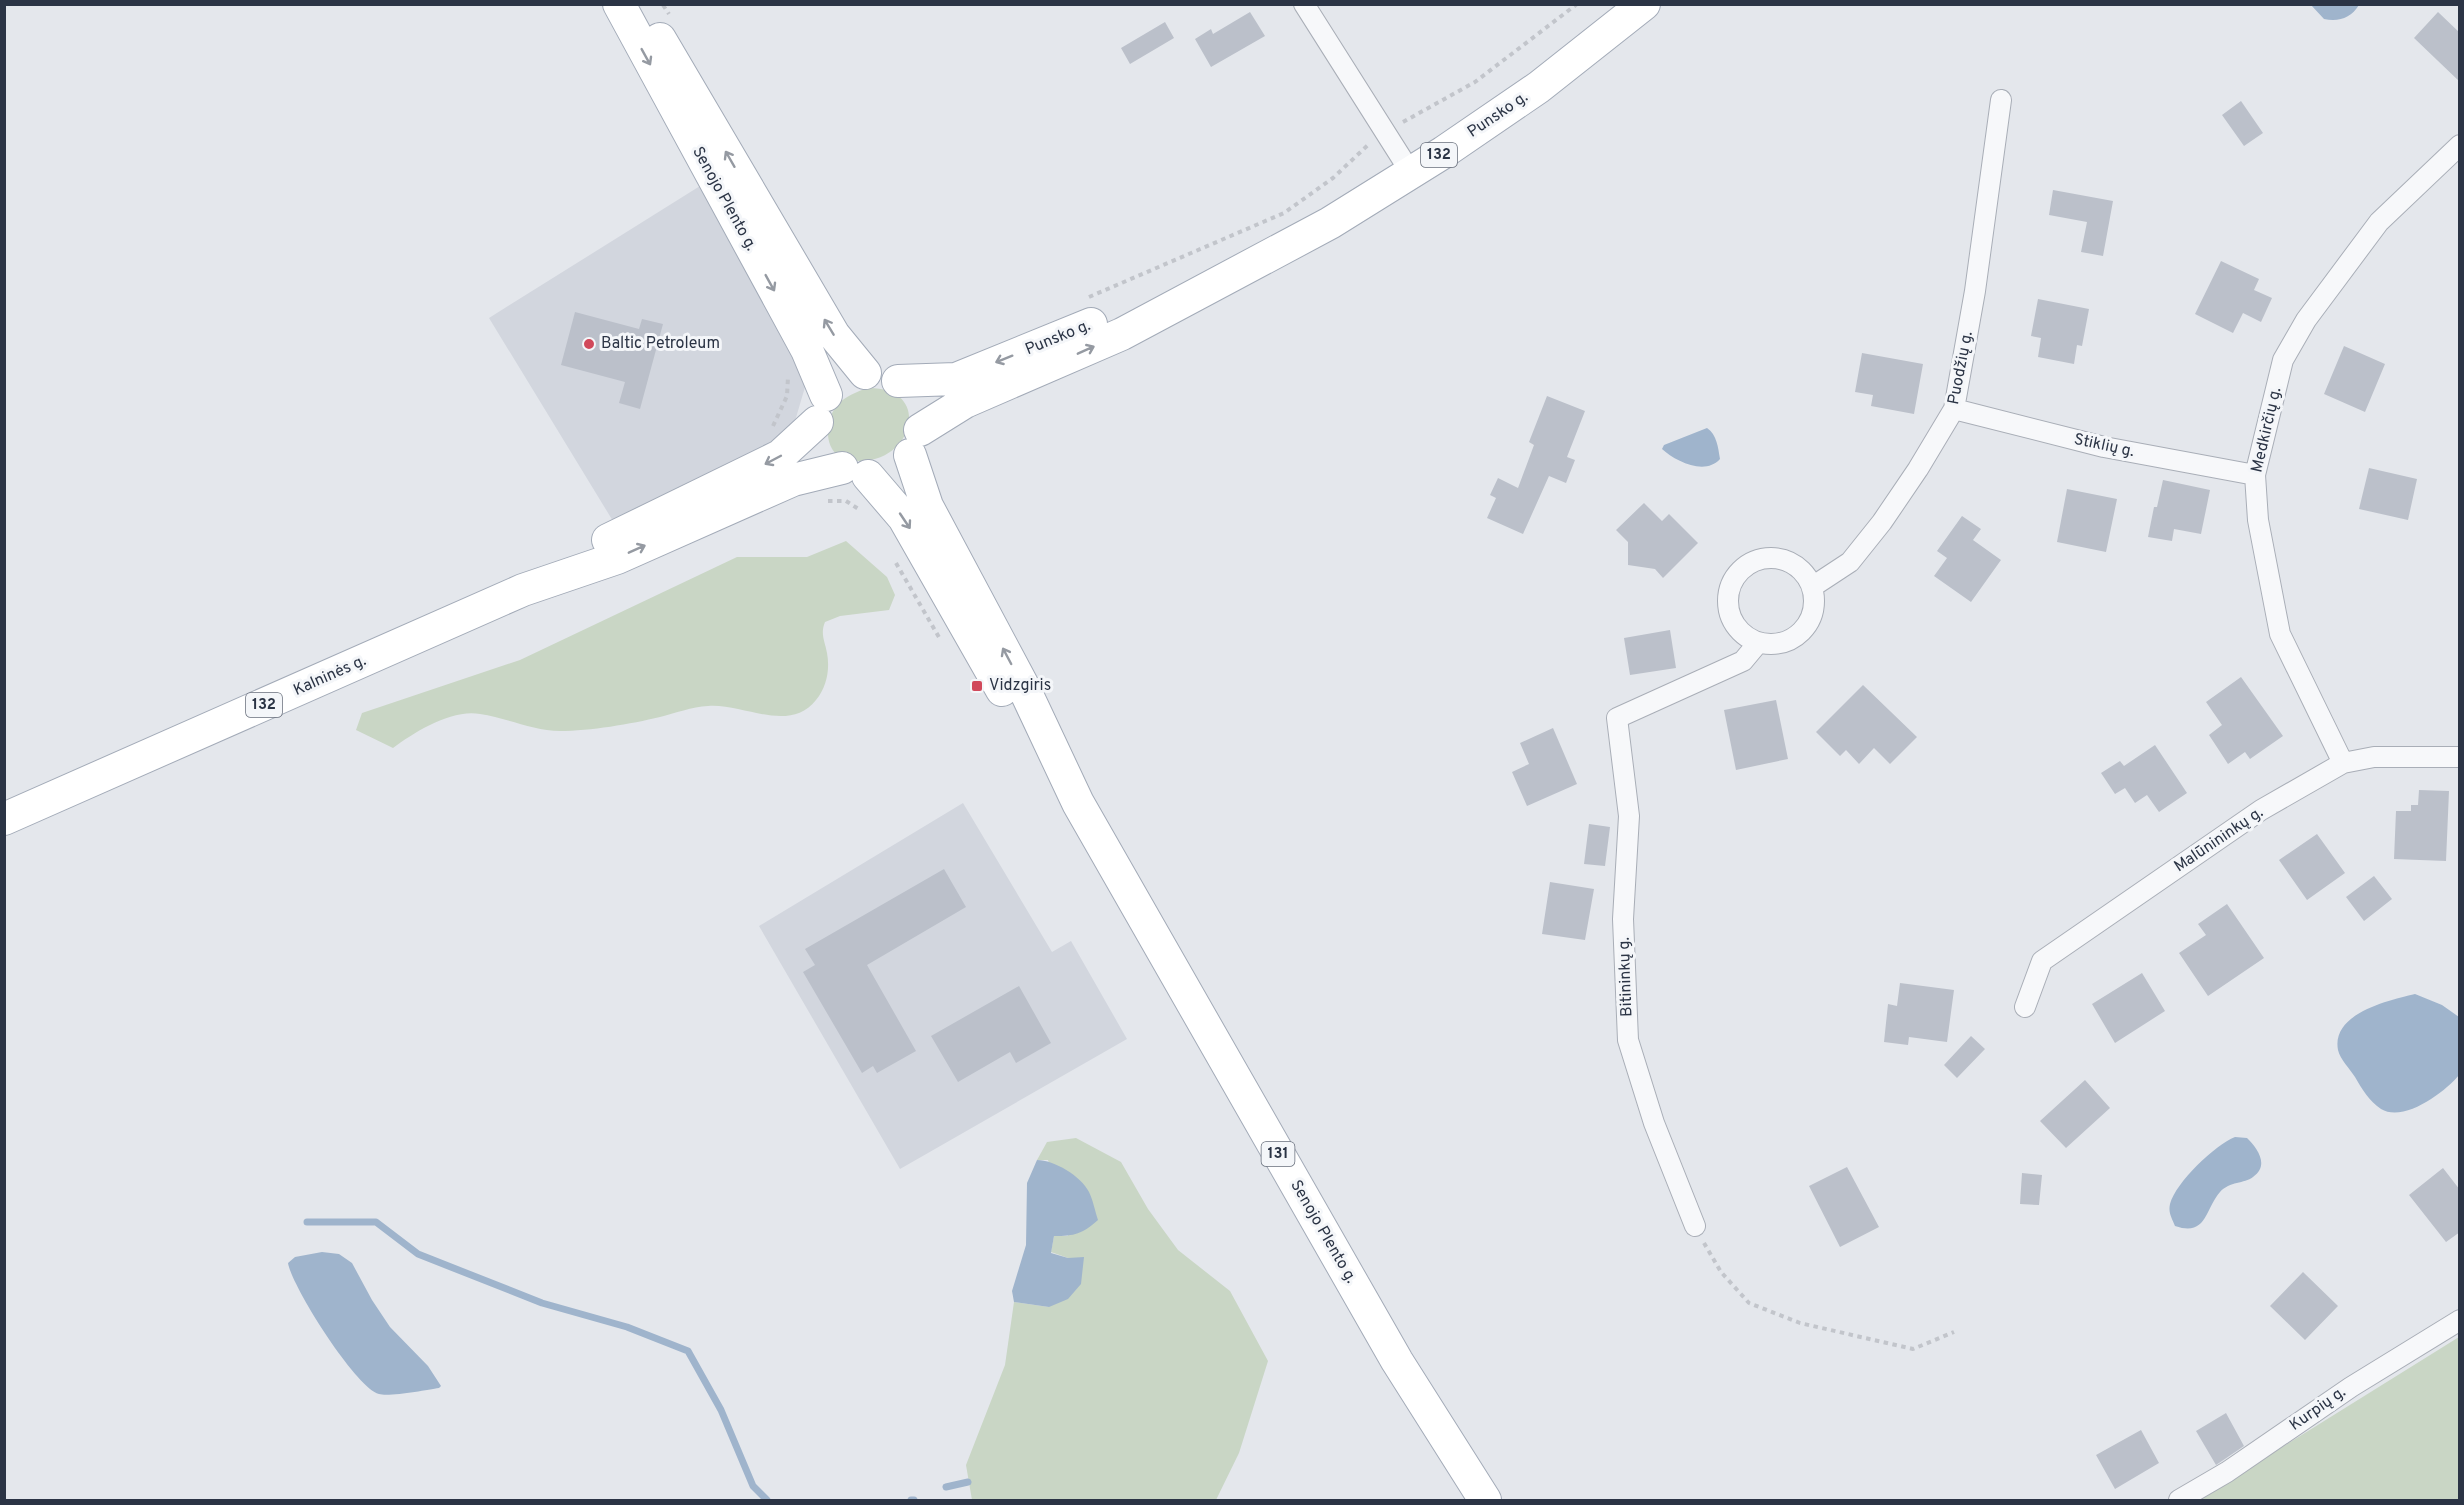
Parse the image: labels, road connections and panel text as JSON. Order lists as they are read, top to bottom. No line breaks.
{"streets":{"main road":["Punsko g.","132","Senojo Plento g.","Kalninės g.","131"],"street":["Puodžių g.","Medkirčių g.","Stiklių g.","Malūnininkų g.","Bitininkų g.","Kurpių g."]},"crossings":[["Punsko g.","Senojo Plento g."],["Punsko g.","Kalninės g."],["Senojo Plento g.","Kalninės g."],["Puodžių g.","Stiklių g."],["Puodžių g.","Bitininkų g."],["Medkirčių g.","Stiklių g."],["Medkirčių g.","Malūnininkų g."]],"places":{"other":["Baltic Petroleum"],"transit":["Vidzgiris"]}}
